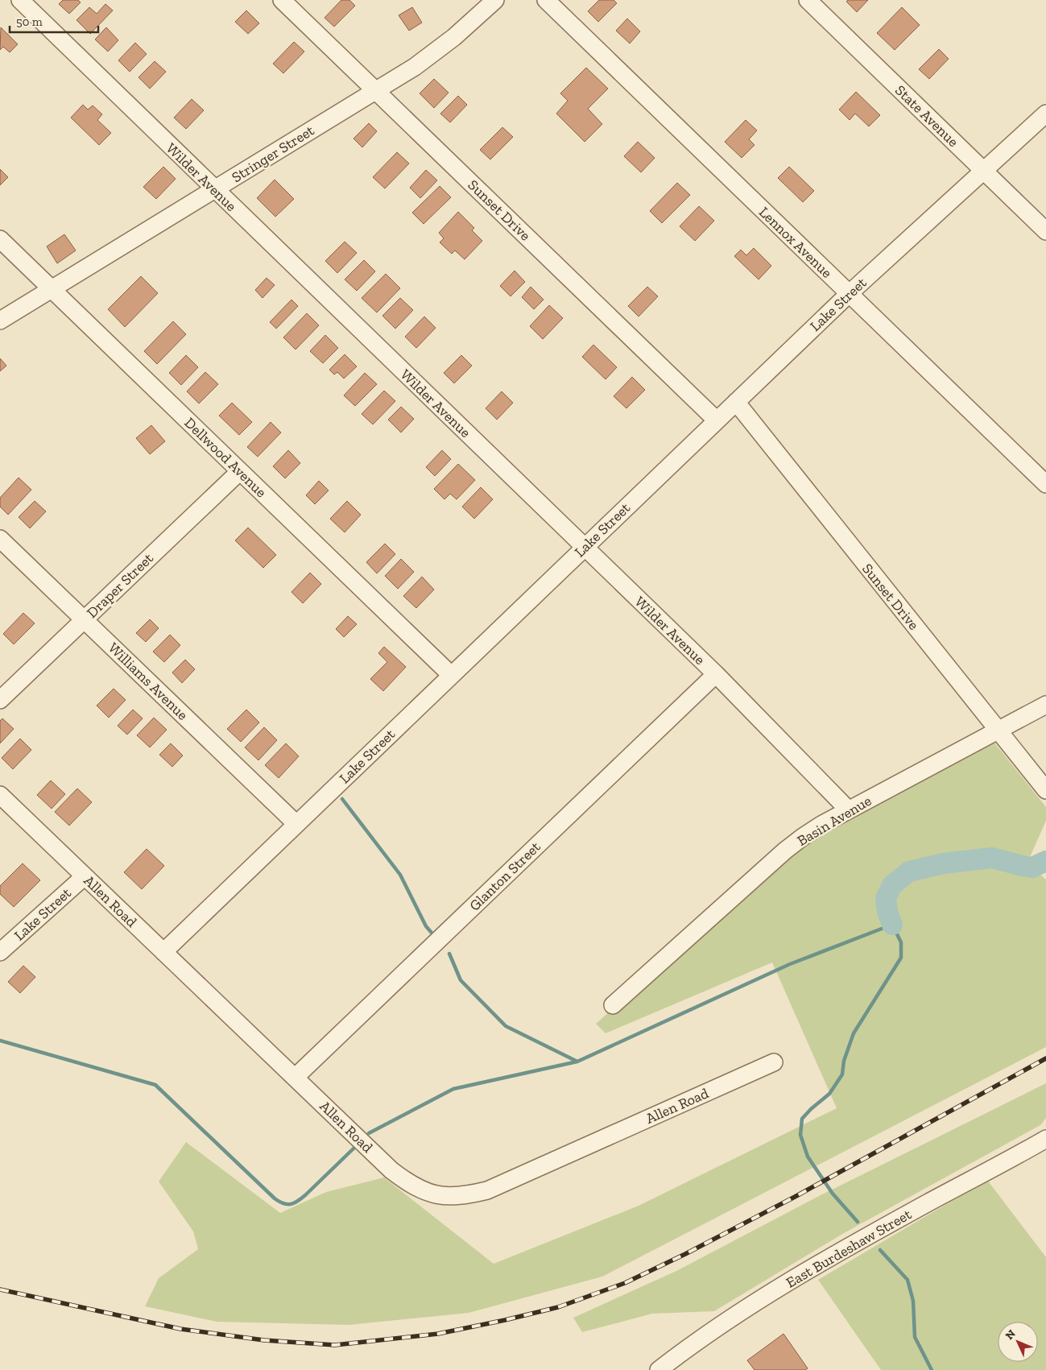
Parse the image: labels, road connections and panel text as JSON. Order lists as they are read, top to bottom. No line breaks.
{"streets":{"street":["State Avenue","Stringer Street","Wilder Avenue","Sunset Drive","Lennox Avenue","Lake Street","Dellwood Avenue","Draper Street","Williams Avenue","Basin Avenue","Glanton Street","Allen Road","East Burdeshaw Street"]},"crossings":[["State Avenue","Lake Street"],["Stringer Street","Wilder Avenue"],["Stringer Street","Sunset Drive"],["Stringer Street","Dellwood Avenue"],["Wilder Avenue","Lake Street"],["Wilder Avenue","Basin Avenue"],["Wilder Avenue","Glanton Street"],["Sunset Drive","Lake Street"],["Sunset Drive","Basin Avenue"],["Lennox Avenue","Lake Street"],["Lake Street","Dellwood Avenue"],["Lake Street","Williams Avenue"],["Lake Street","Allen Road"],["Dellwood Avenue","Draper Street"],["Draper Street","Williams Avenue"],["Glanton Street","Allen Road"]],"scale_bar":"50 m","north":"top left"}
